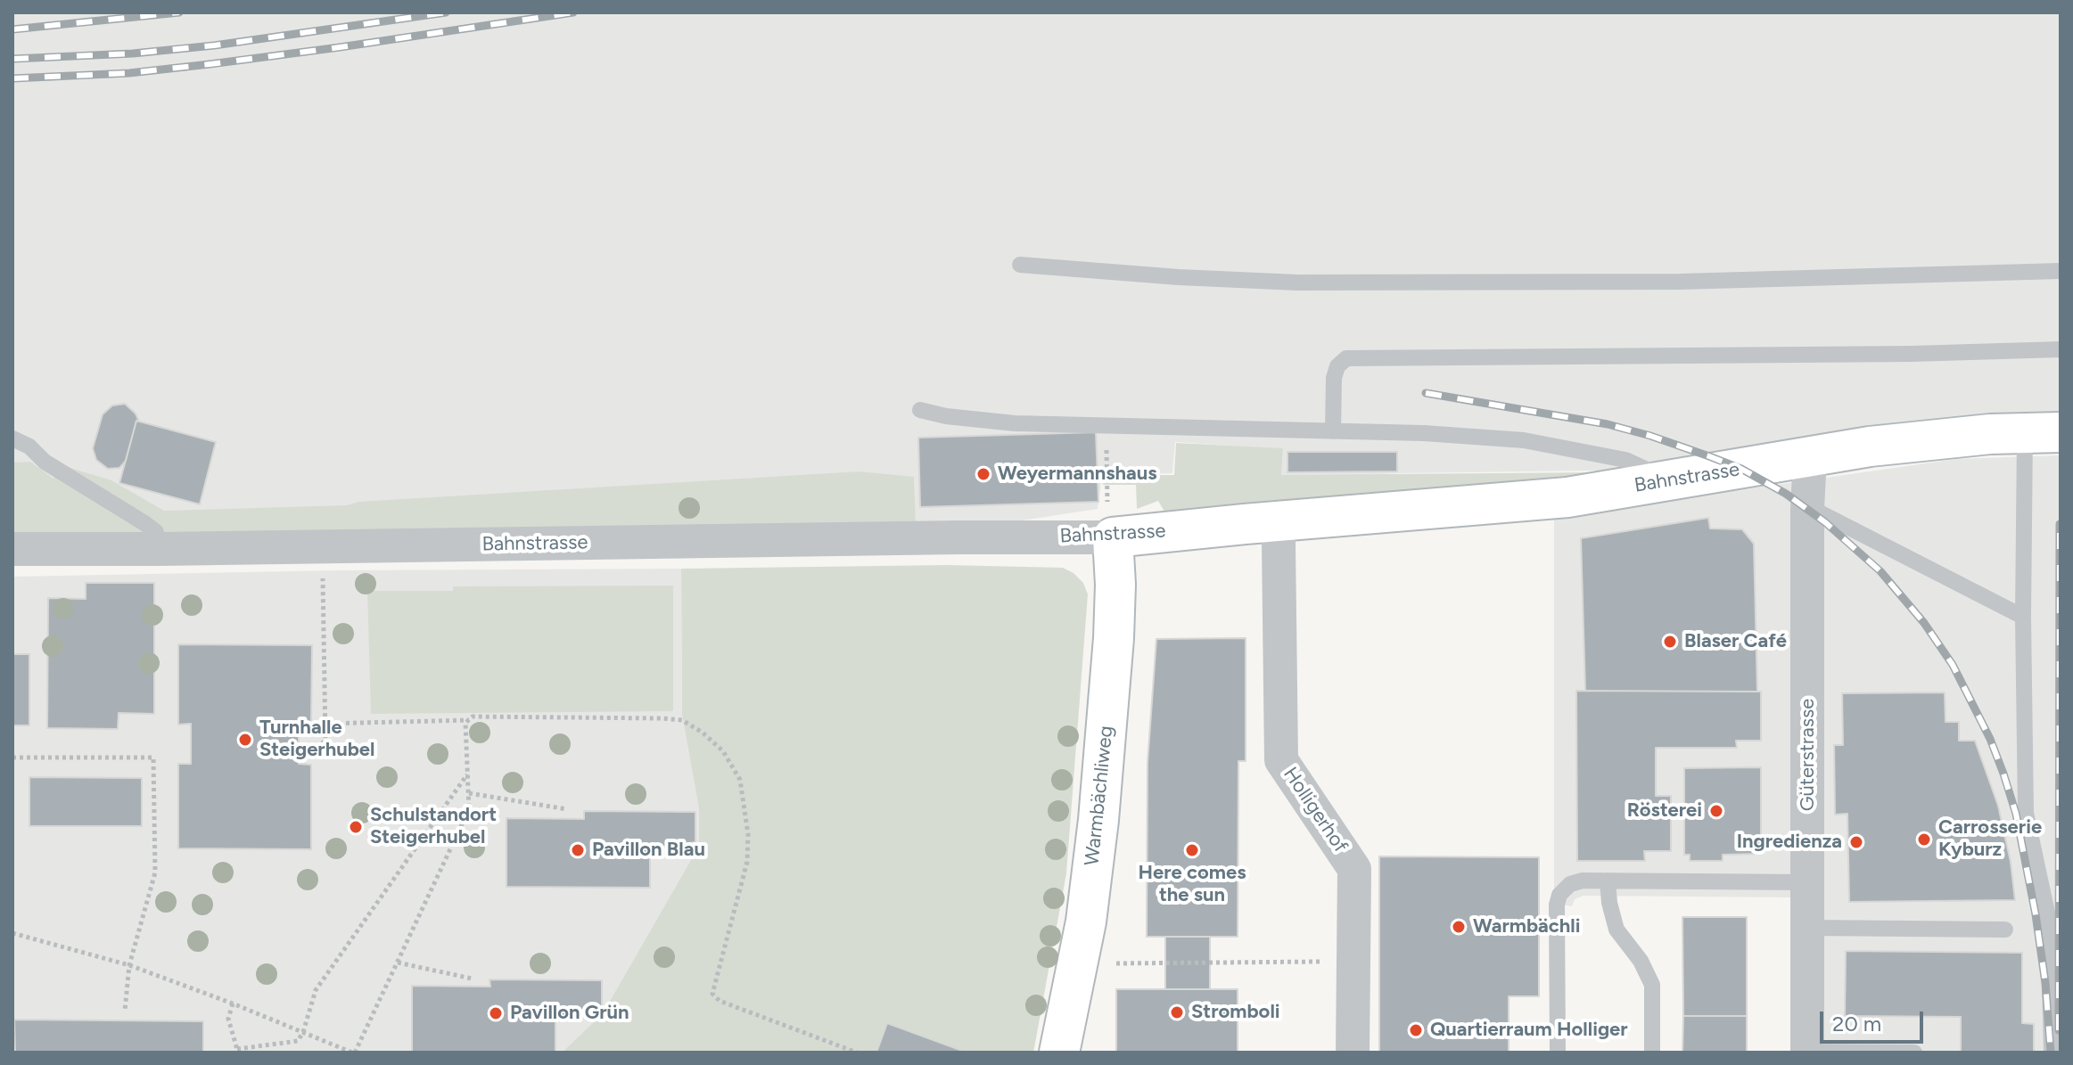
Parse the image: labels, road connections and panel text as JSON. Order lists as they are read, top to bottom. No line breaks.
{"streets":{"street":["Bahnstrasse","Güterstrasse","Warmbächliweg","Holligerhof"]},"crossings":[["Bahnstrasse","Güterstrasse"],["Bahnstrasse","Warmbächliweg"],["Bahnstrasse","Holligerhof"]],"places":["Weyermannshaus","Blaser Café","Turnhalle Steigerhubel","Rösterei","Schulstandort Steigerhubel","Carrosserie Kyburz","Ingredienza","Pavillon Blau","Here comes the sun","Warmbächli","Stromboli","Pavillon Grün","Quartierraum Holliger"],"scale_bar":"20 m"}
